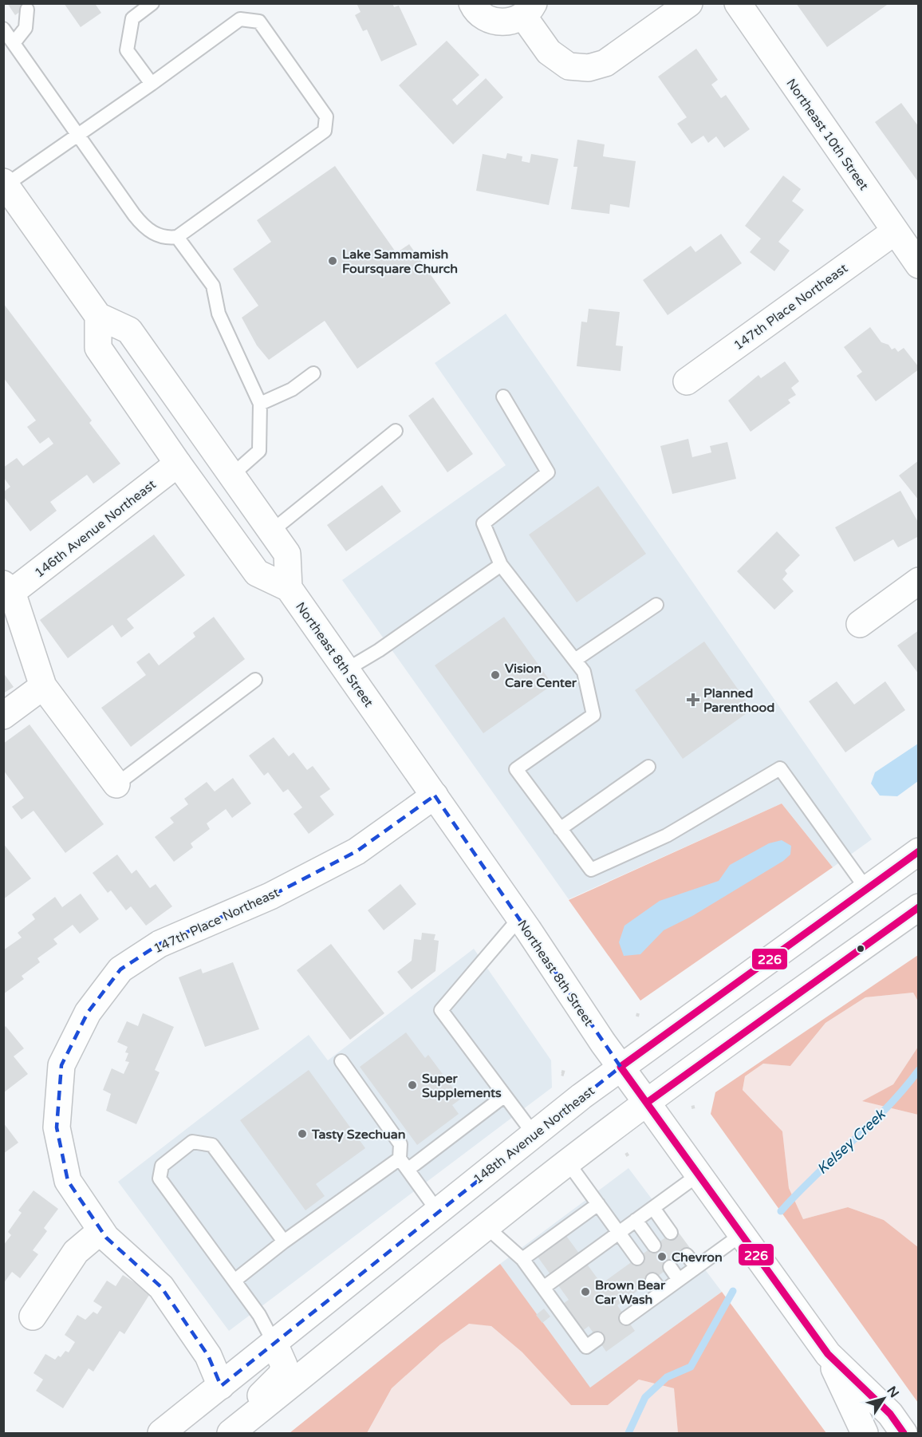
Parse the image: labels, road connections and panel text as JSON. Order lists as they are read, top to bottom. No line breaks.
{"streets":{"main road":["Northeast 10th Street","147th Place Northeast","146th Avenue Northeast","Northeast 8th Street","148th Avenue Northeast"]},"crossings":[["Northeast 10th Street","147th Place Northeast"],["147th Place Northeast","Northeast 8th Street"],["146th Avenue Northeast","Northeast 8th Street"],["Northeast 8th Street","148th Avenue Northeast"]],"water":["Kelsey Creek"],"places":{"other":["Lake Sammamish Foursquare Church","Vision Care Center","Super Supplements","Tasty Szechuan","Chevron","Brown Bear Car Wash"],"health":["Planned Parenthood"]},"lines":["transit line 226"],"north":"top right"}
